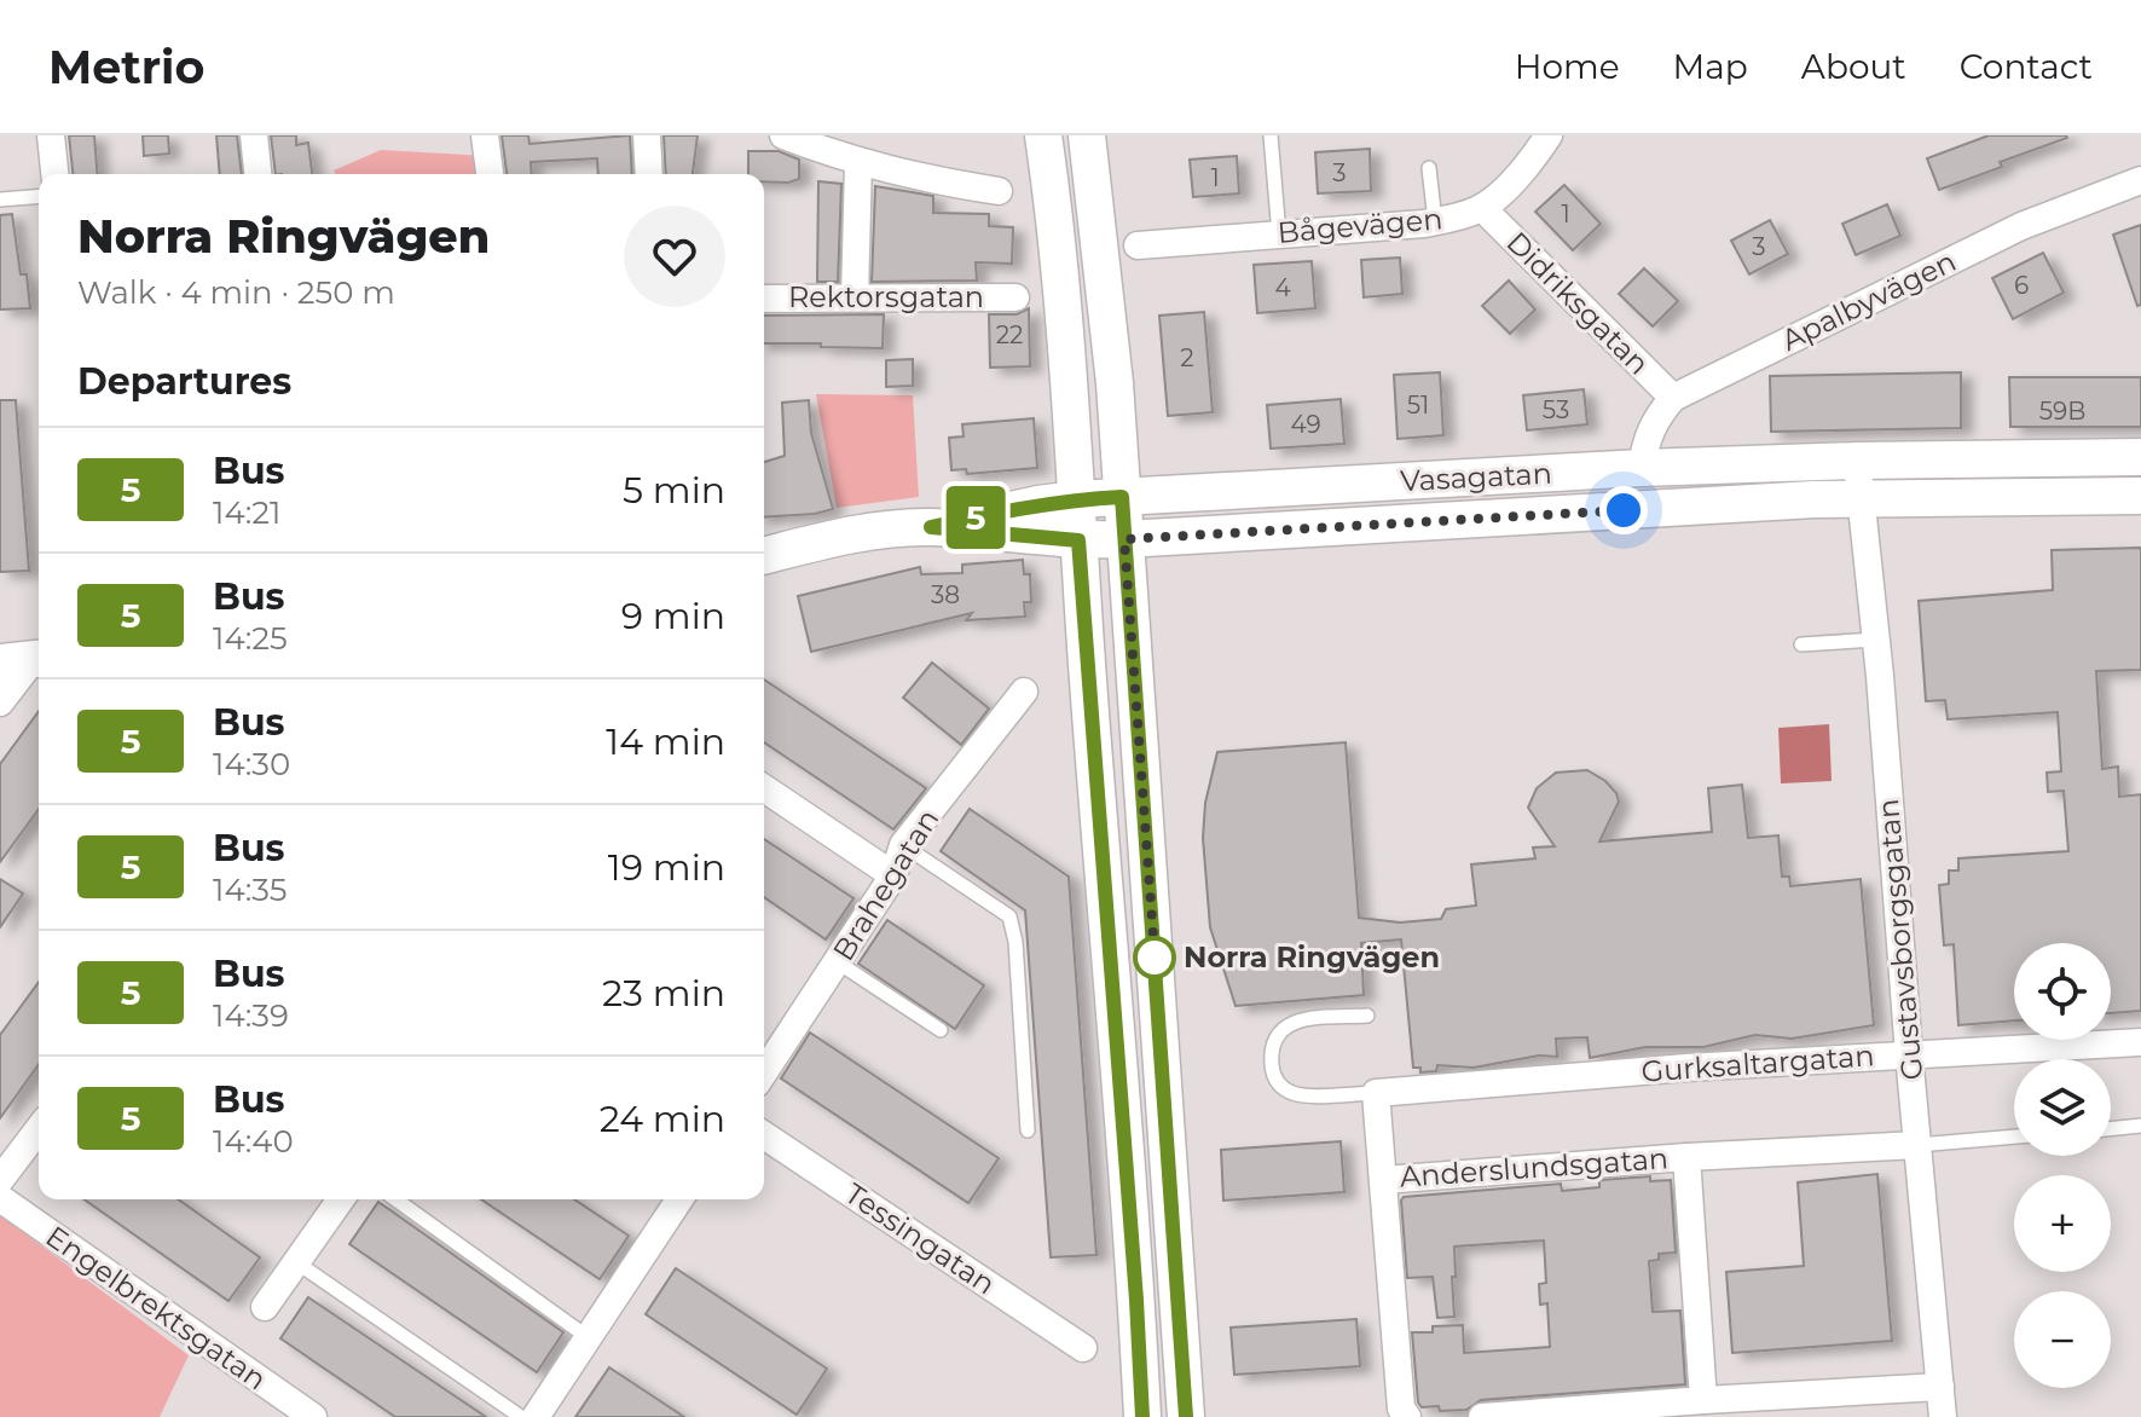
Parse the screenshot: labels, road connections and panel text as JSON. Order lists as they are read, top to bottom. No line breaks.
{"streets":{"street":["Bågevägen","Rektorsgatan","Apalbyvägen","Didriksgatan","Vasagatan","Brahegatan","Gustavsborgsgatan","Gurksaltargatan","Anderslundsgatan","Tessingatan","Engelbrektsgatan"]},"crossings":[["Bågevägen","Didriksgatan"],["Apalbyvägen","Didriksgatan"],["Vasagatan","Gustavsborgsgatan"],["Gustavsborgsgatan","Gurksaltargatan"],["Gustavsborgsgatan","Anderslundsgatan"],["Gurksaltargatan","Anderslundsgatan"]],"places":["Norra Ringvägen"],"lines":["bus line 5"],"house_numbers":["3","1","1","3","6","4","22","2","51","53","59B","49","38"],"page":{"header":"Metrio","nav":["Home","Map","About","Contact"],"on_map":"5","heading":[["Norra Ringvägen","Walk · 4 min · 250 m"],"Departures"],"list":[{"mark":"5","name":"Bus","note":"14:21","value":"5 min"},{"mark":"5","name":"Bus","note":"14:25","value":"9 min"},{"mark":"5","name":"Bus","note":"14:30","value":"14 min"},{"mark":"5","name":"Bus","note":"14:35","value":"19 min"},{"mark":"5","name":"Bus","note":"14:39","value":"23 min"},{"mark":"5","name":"Bus","note":"14:40","value":"24 min"}],"map_buttons":["+","−"]}}
